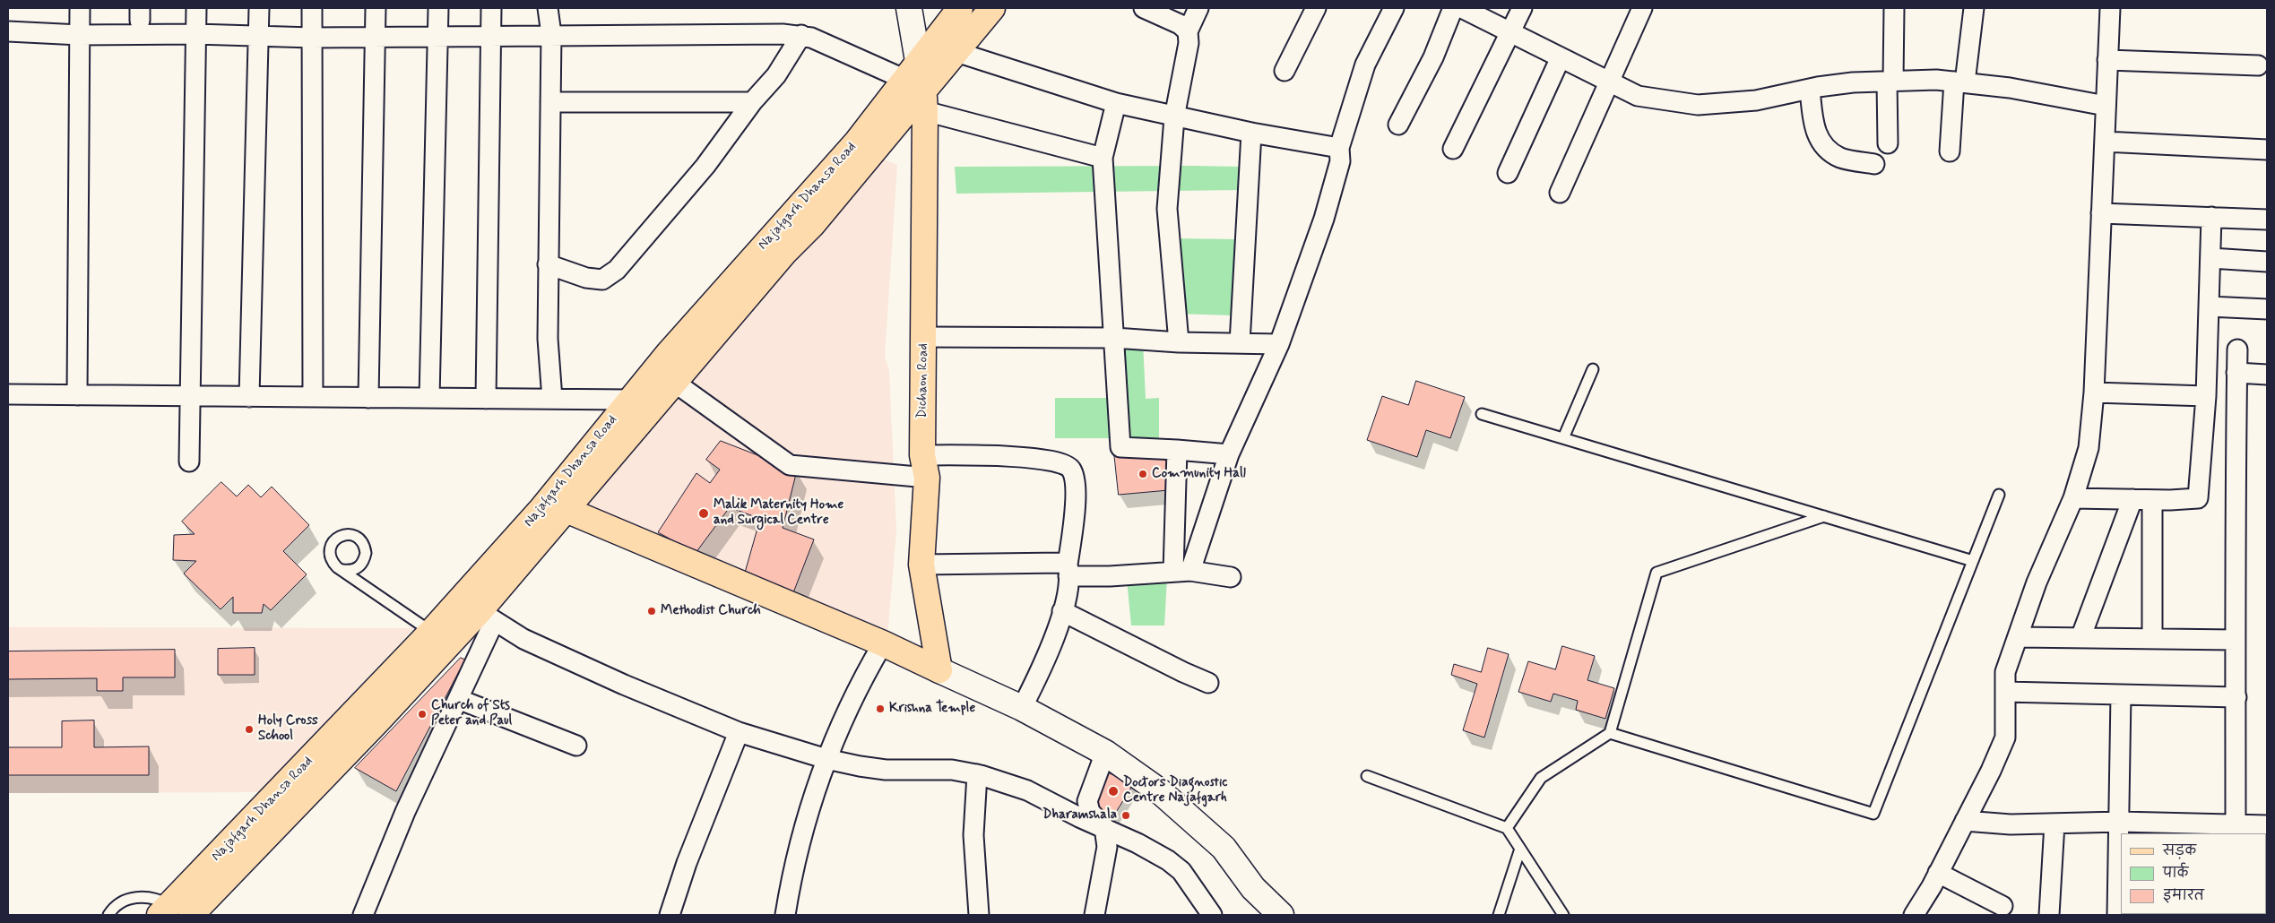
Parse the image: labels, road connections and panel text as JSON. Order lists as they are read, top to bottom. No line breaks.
{"streets":{"main road":["Najafgarh Dhansa Road","Dichaon Road"]},"crossings":[["Najafgarh Dhansa Road","Dichaon Road"]],"places":["Community Hall","Malik Maternity Home and Surgical Centre","Methodist Church","Krishna Temple","Church of Sts Peter and Paul","Holy Cross School","Doctors Diagnostic Centre Najafgarh","Dharamshala"],"legend":["सड़क","पार्क","इमारत"]}
